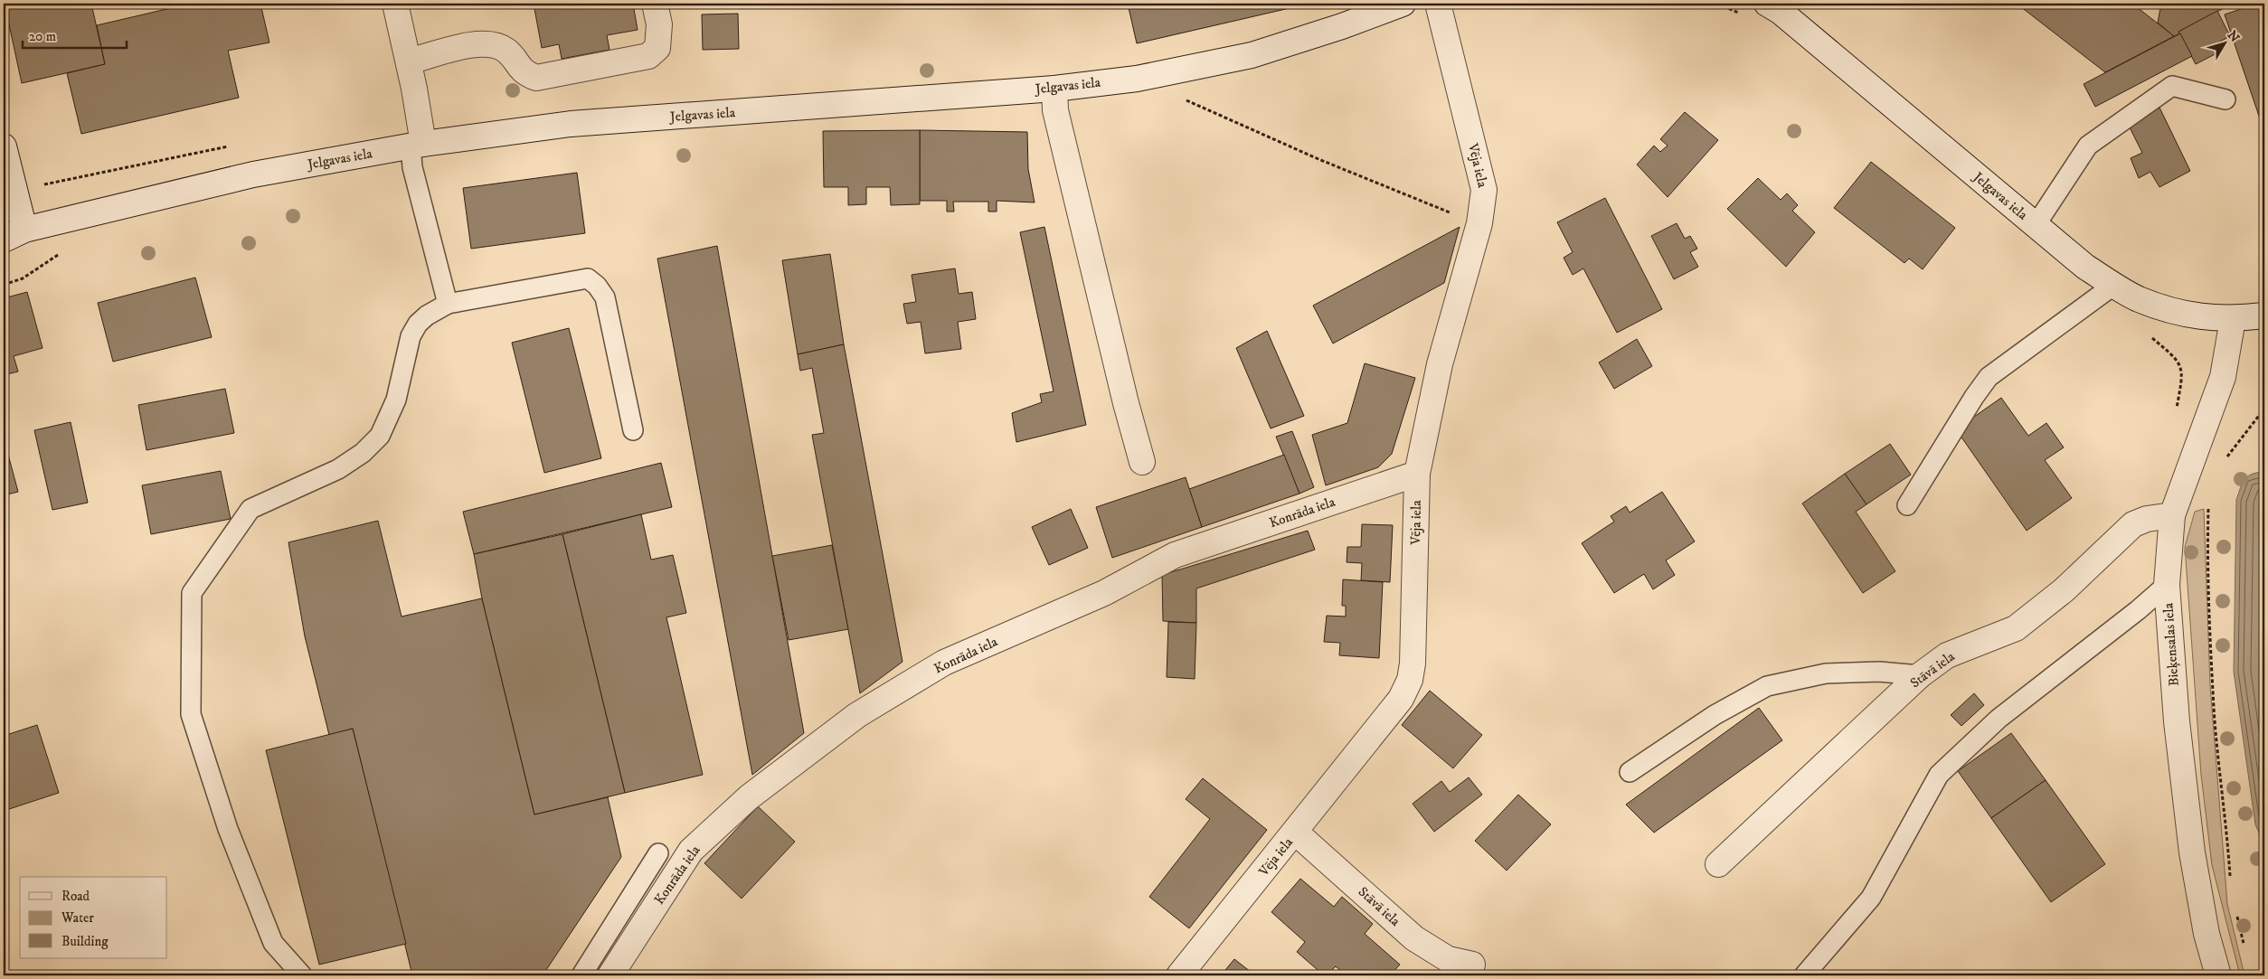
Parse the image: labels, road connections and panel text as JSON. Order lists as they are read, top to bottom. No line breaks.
{"streets":{"street":["Jelgavas iela","Vēja iela","Konrāda iela","Bieķensalas iela","Stāvā iela"]},"crossings":[["Jelgavas iela","Bieķensalas iela"],["Vēja iela","Konrāda iela"],["Vēja iela","Stāvā iela"],["Bieķensalas iela","Stāvā iela"]],"legend":["Road","Water","Building"],"scale_bar":"20 m","north":"top right"}
